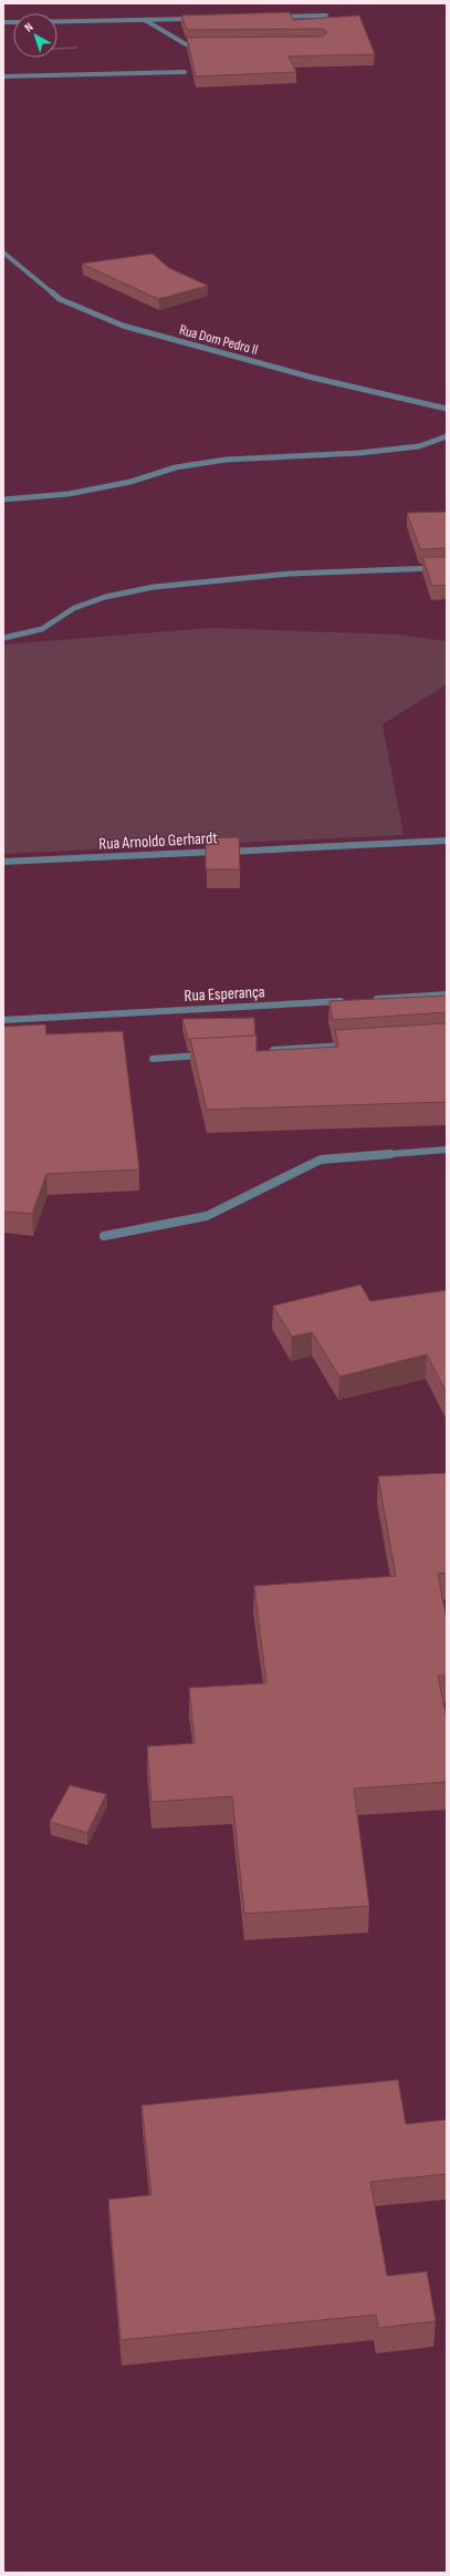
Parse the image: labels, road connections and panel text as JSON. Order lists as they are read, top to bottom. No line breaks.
{"streets":{"street":["Rua Dom Pedro II","Rua Arnoldo Gerhardt","Rua Esperança"]},"north":"top left"}
